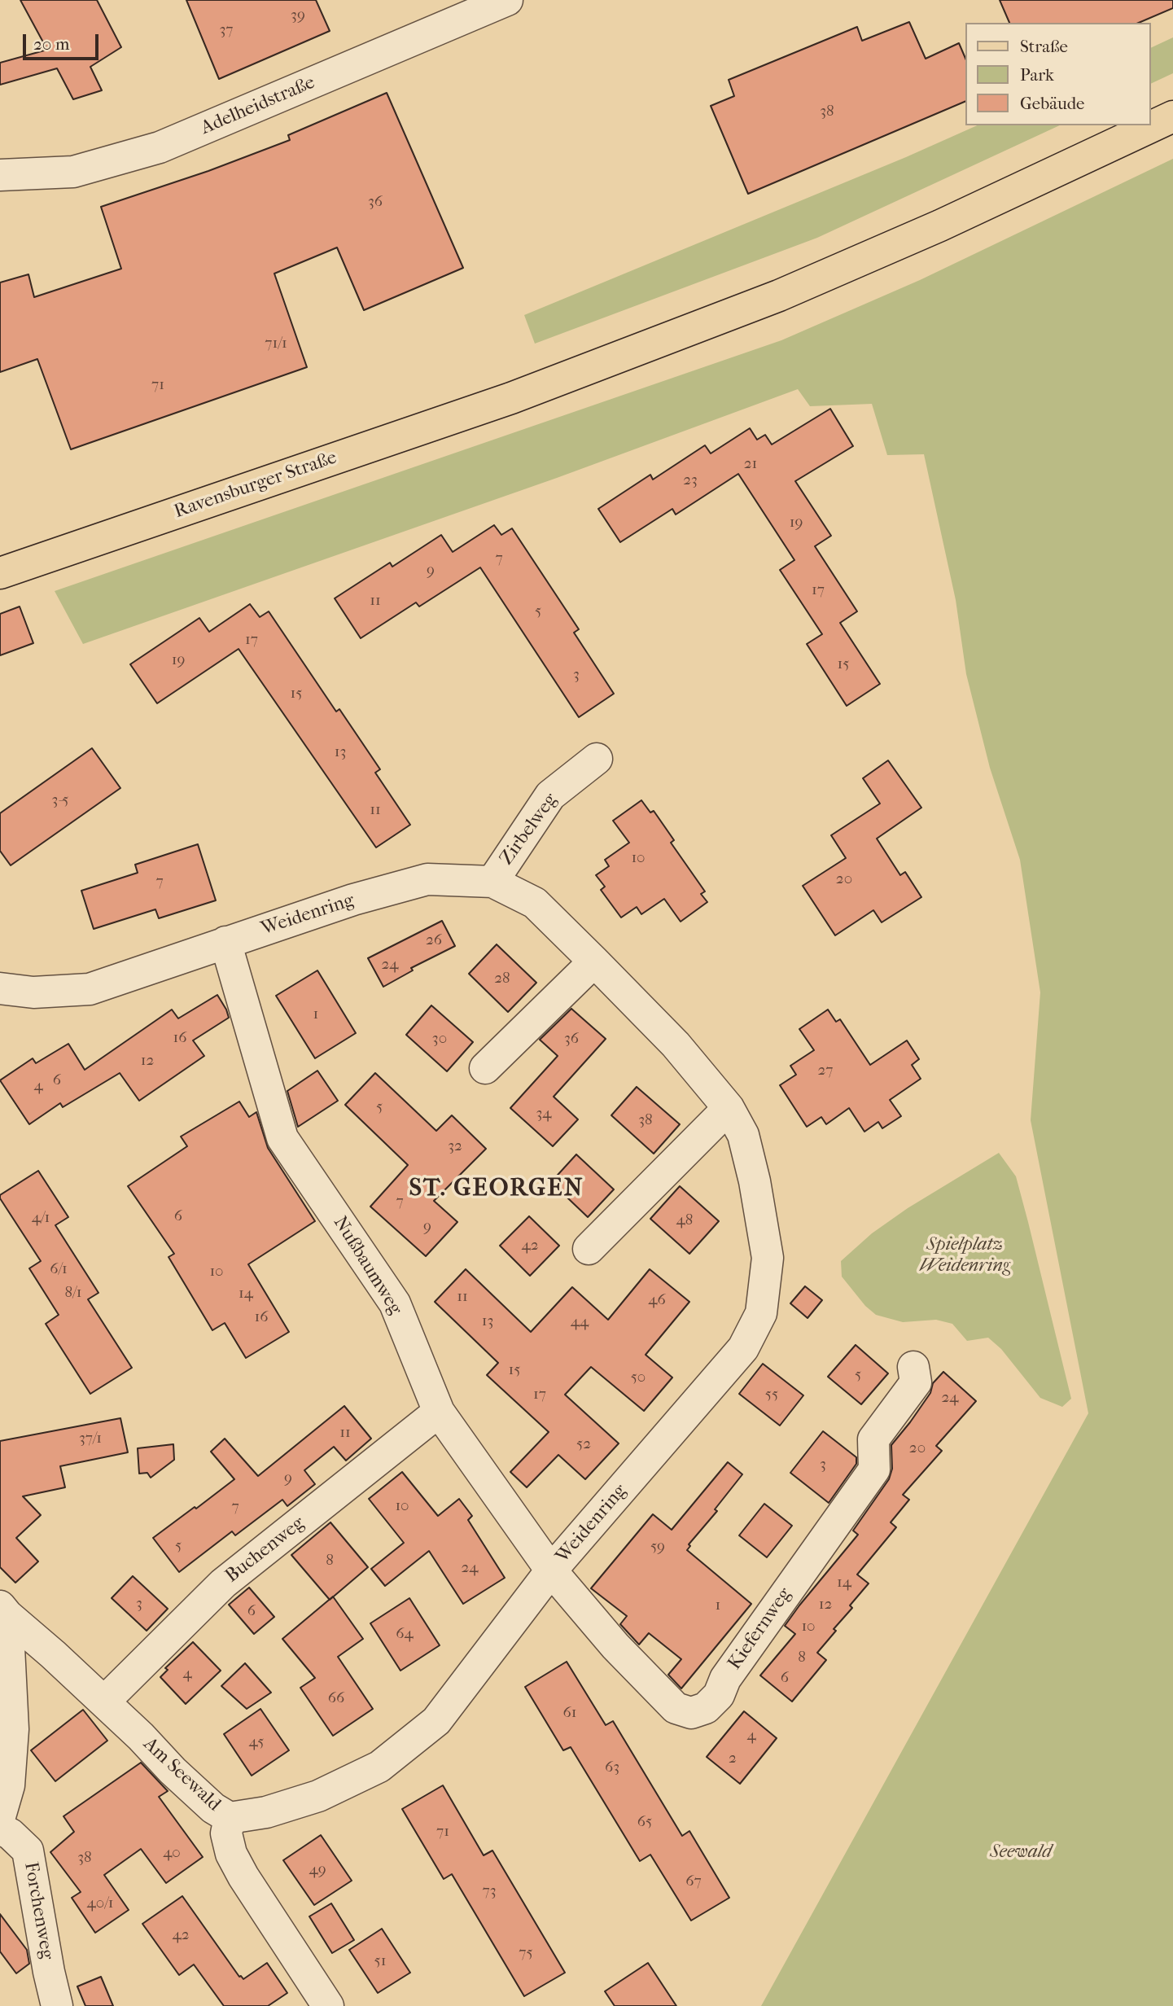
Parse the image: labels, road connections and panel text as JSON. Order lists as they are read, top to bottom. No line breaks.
{"streets":{"main road":["Ravensburger Straße"],"street":["Adelheidstraße","Zirbelweg","Weidenring","Nußbaumweg","Buchenweg","Kiefernweg","Am Seewald","Forchenweg"]},"crossings":[["Zirbelweg","Weidenring"],["Weidenring","Nußbaumweg"],["Weidenring","Kiefernweg"],["Weidenring","Am Seewald"],["Nußbaumweg","Buchenweg"],["Nußbaumweg","Kiefernweg"],["Buchenweg","Am Seewald"]],"districts":["ST. GEORGEN"],"parks":["Spielplatz Weidenring","Seewald"],"house_numbers":["39","37","38","36","71/1","71","21","23","19","7","9","17","11","5","17","19","15","3","15","13","3-5","11","10","20","7","26","24","28","1","16","30","36","12","27","6","4","5","34","38","32","7","6","4/1","48","9","42","6/1","10","8/1","14","11","46","16","13","44","15","5","50","17","55","24","11","37/1","52","20","3","9","10","7","5","59","8","24","14","3","12","1","6","10","64","8","4","6","66","61","4","45","2","63","65","71","40","38","49","67","73","40/1","42","75","51"],"legend":["Straße","Park","Gebäude"],"scale_bar":"20 m"}
